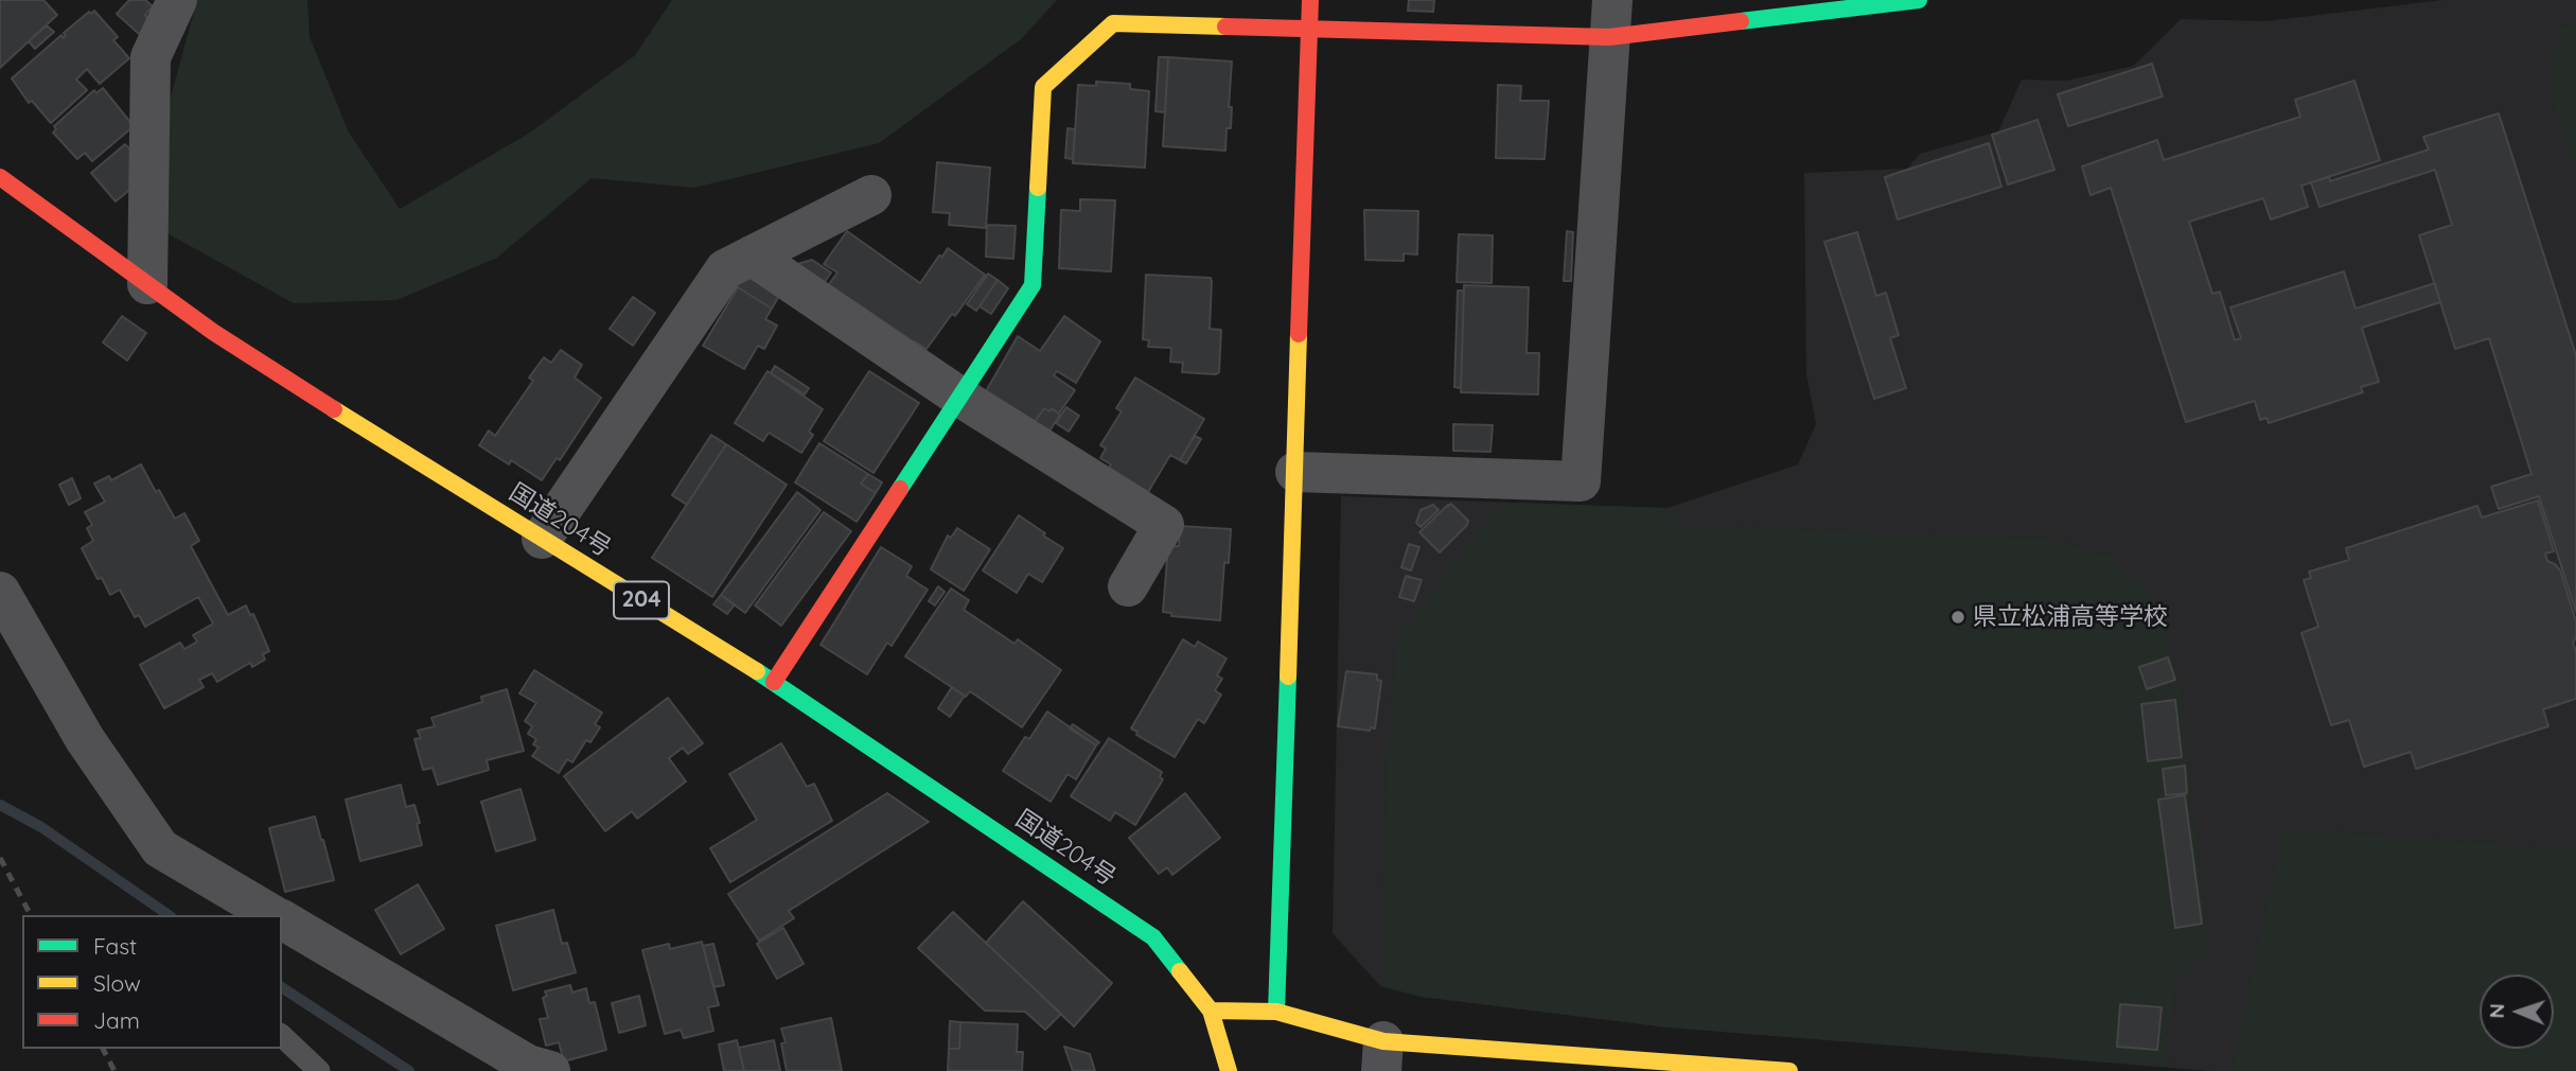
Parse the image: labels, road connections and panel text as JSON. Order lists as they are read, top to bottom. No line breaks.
{"streets":{"main road":["国道204号","204"]},"places":["県立松浦高等学校"],"legend":["Fast","Slow","Jam"],"north":"left"}
